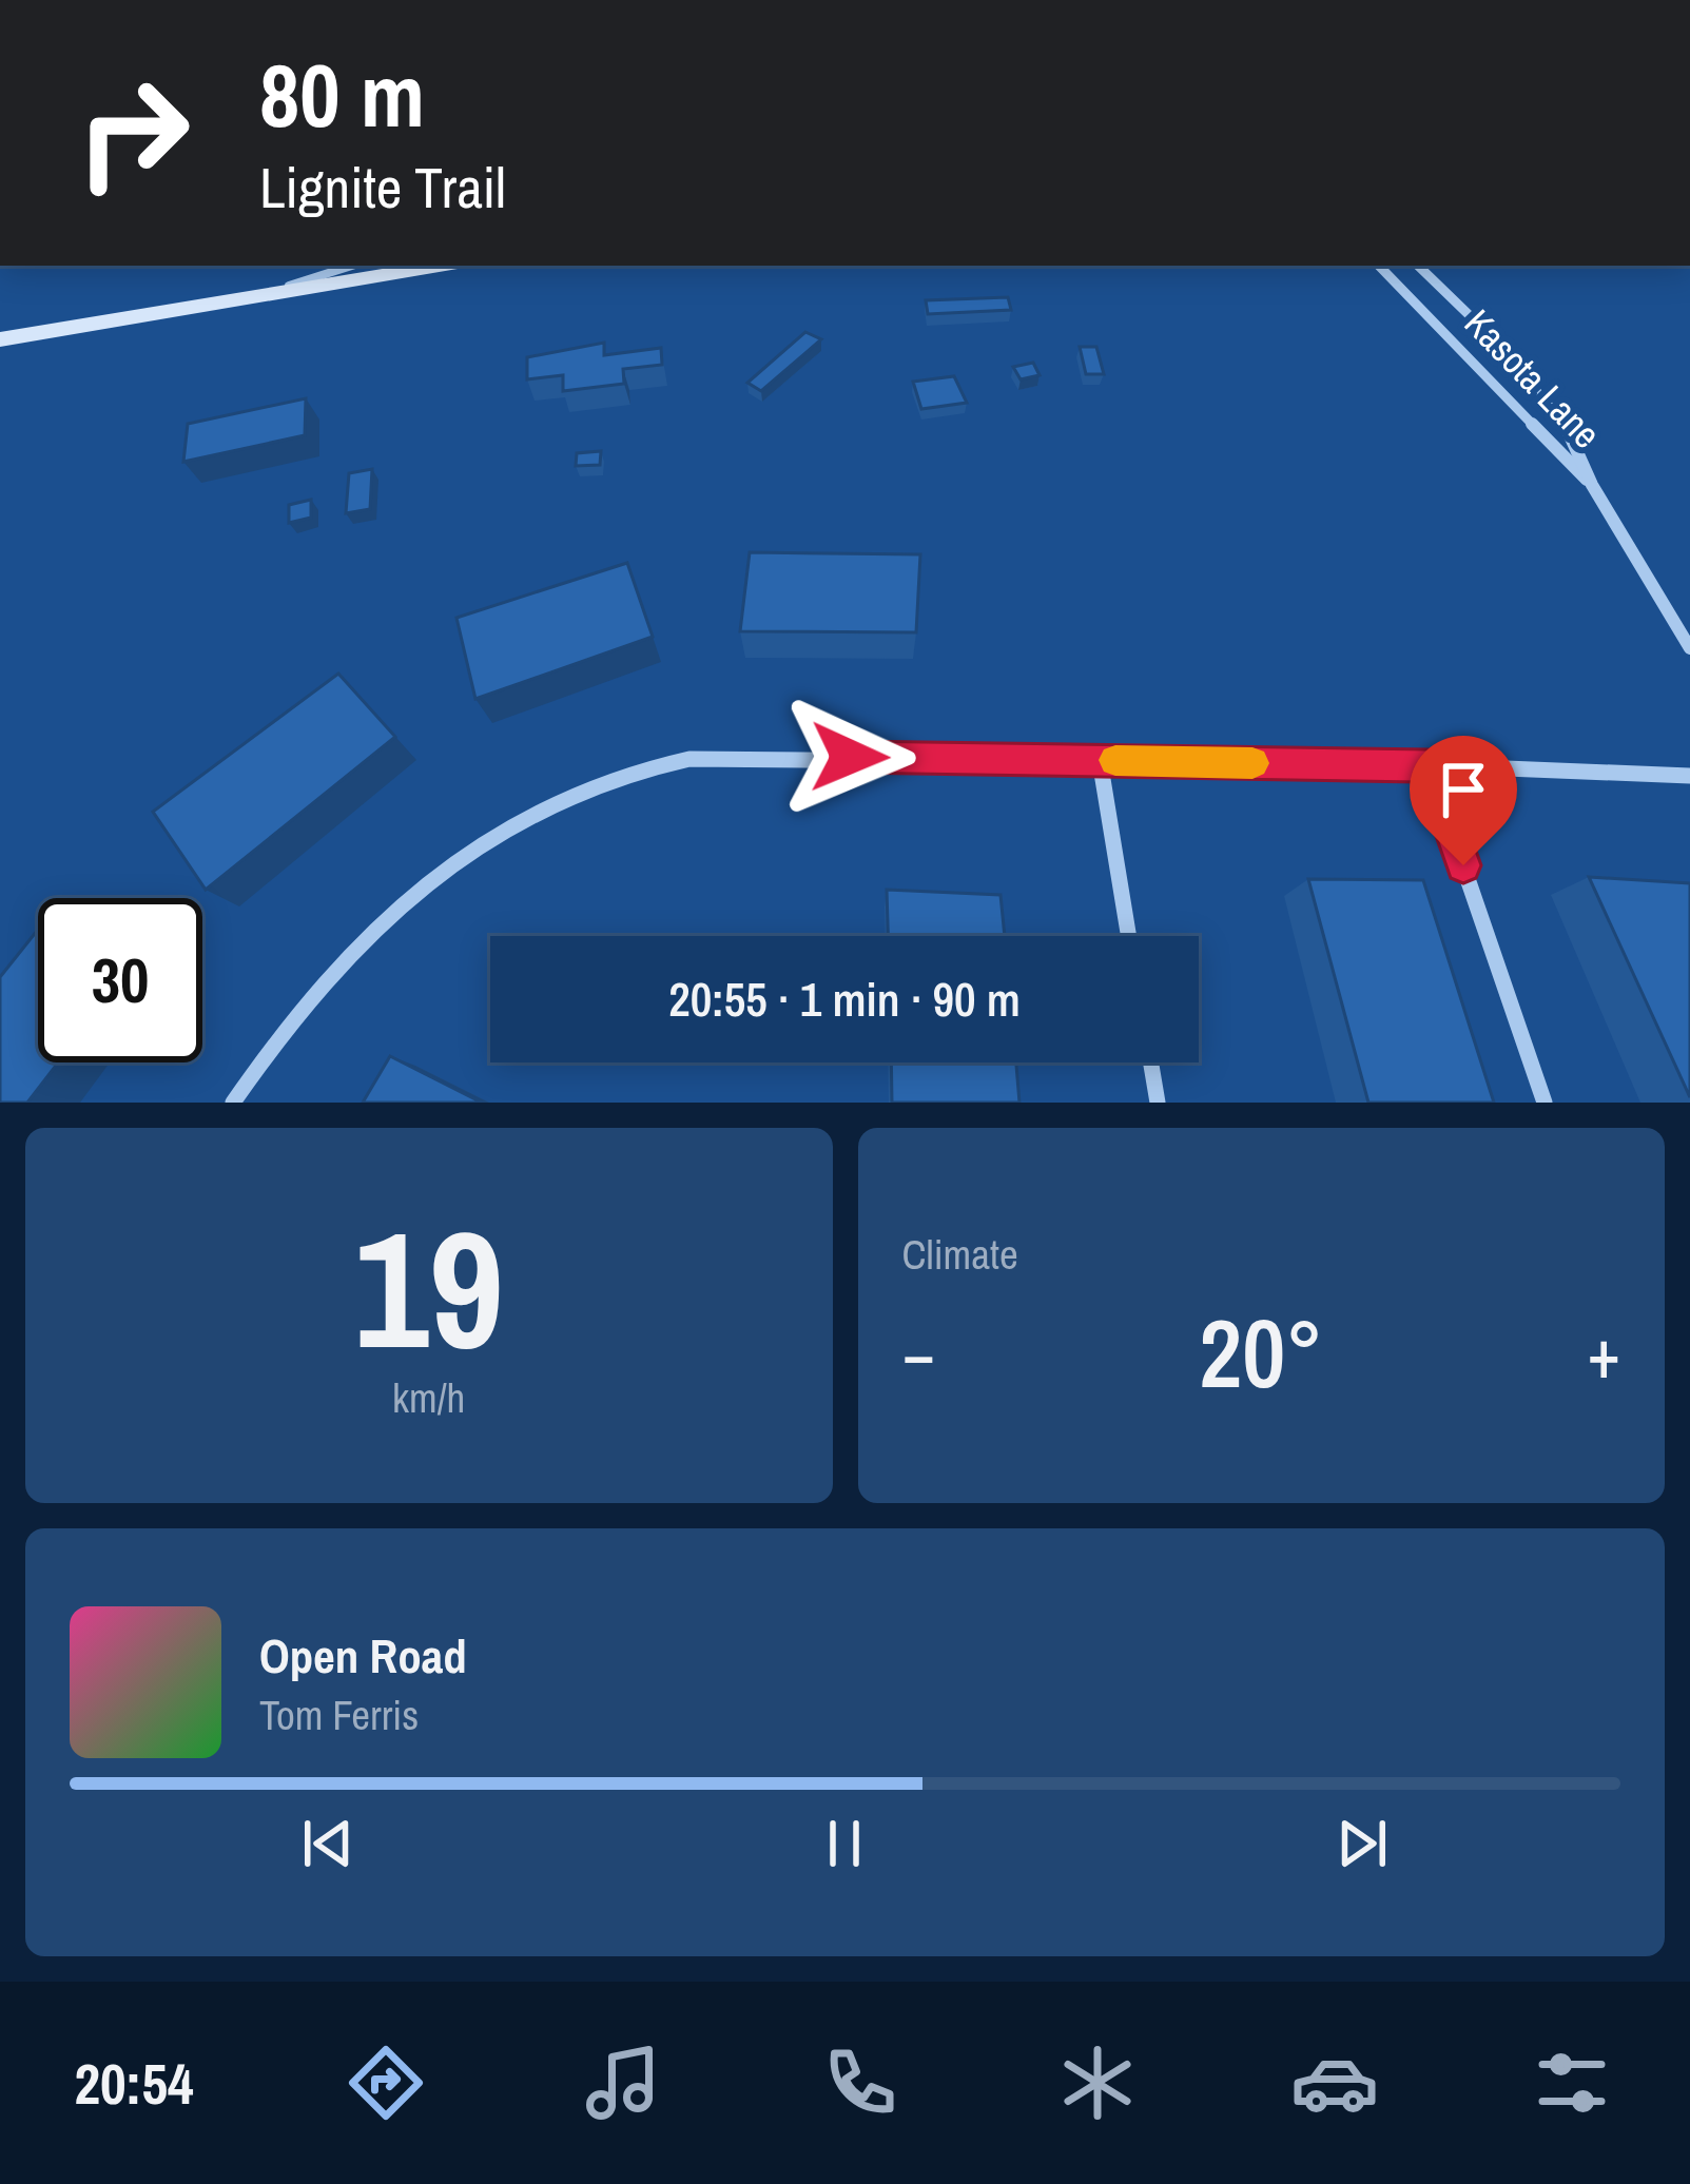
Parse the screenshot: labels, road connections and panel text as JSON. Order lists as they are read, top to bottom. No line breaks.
{"streets":{"street":["Kasota Lane"]},"page":{"turn":["80 m","Lignite Trail"],"limit":"30","trip":"20:55 · 1 min · 90 m","tile":[["19","km/h"],"Climate"],"heat":["−","20°","+"],"song":["Open Road","Tom Ferris"],"tabs":"20:54"}}
